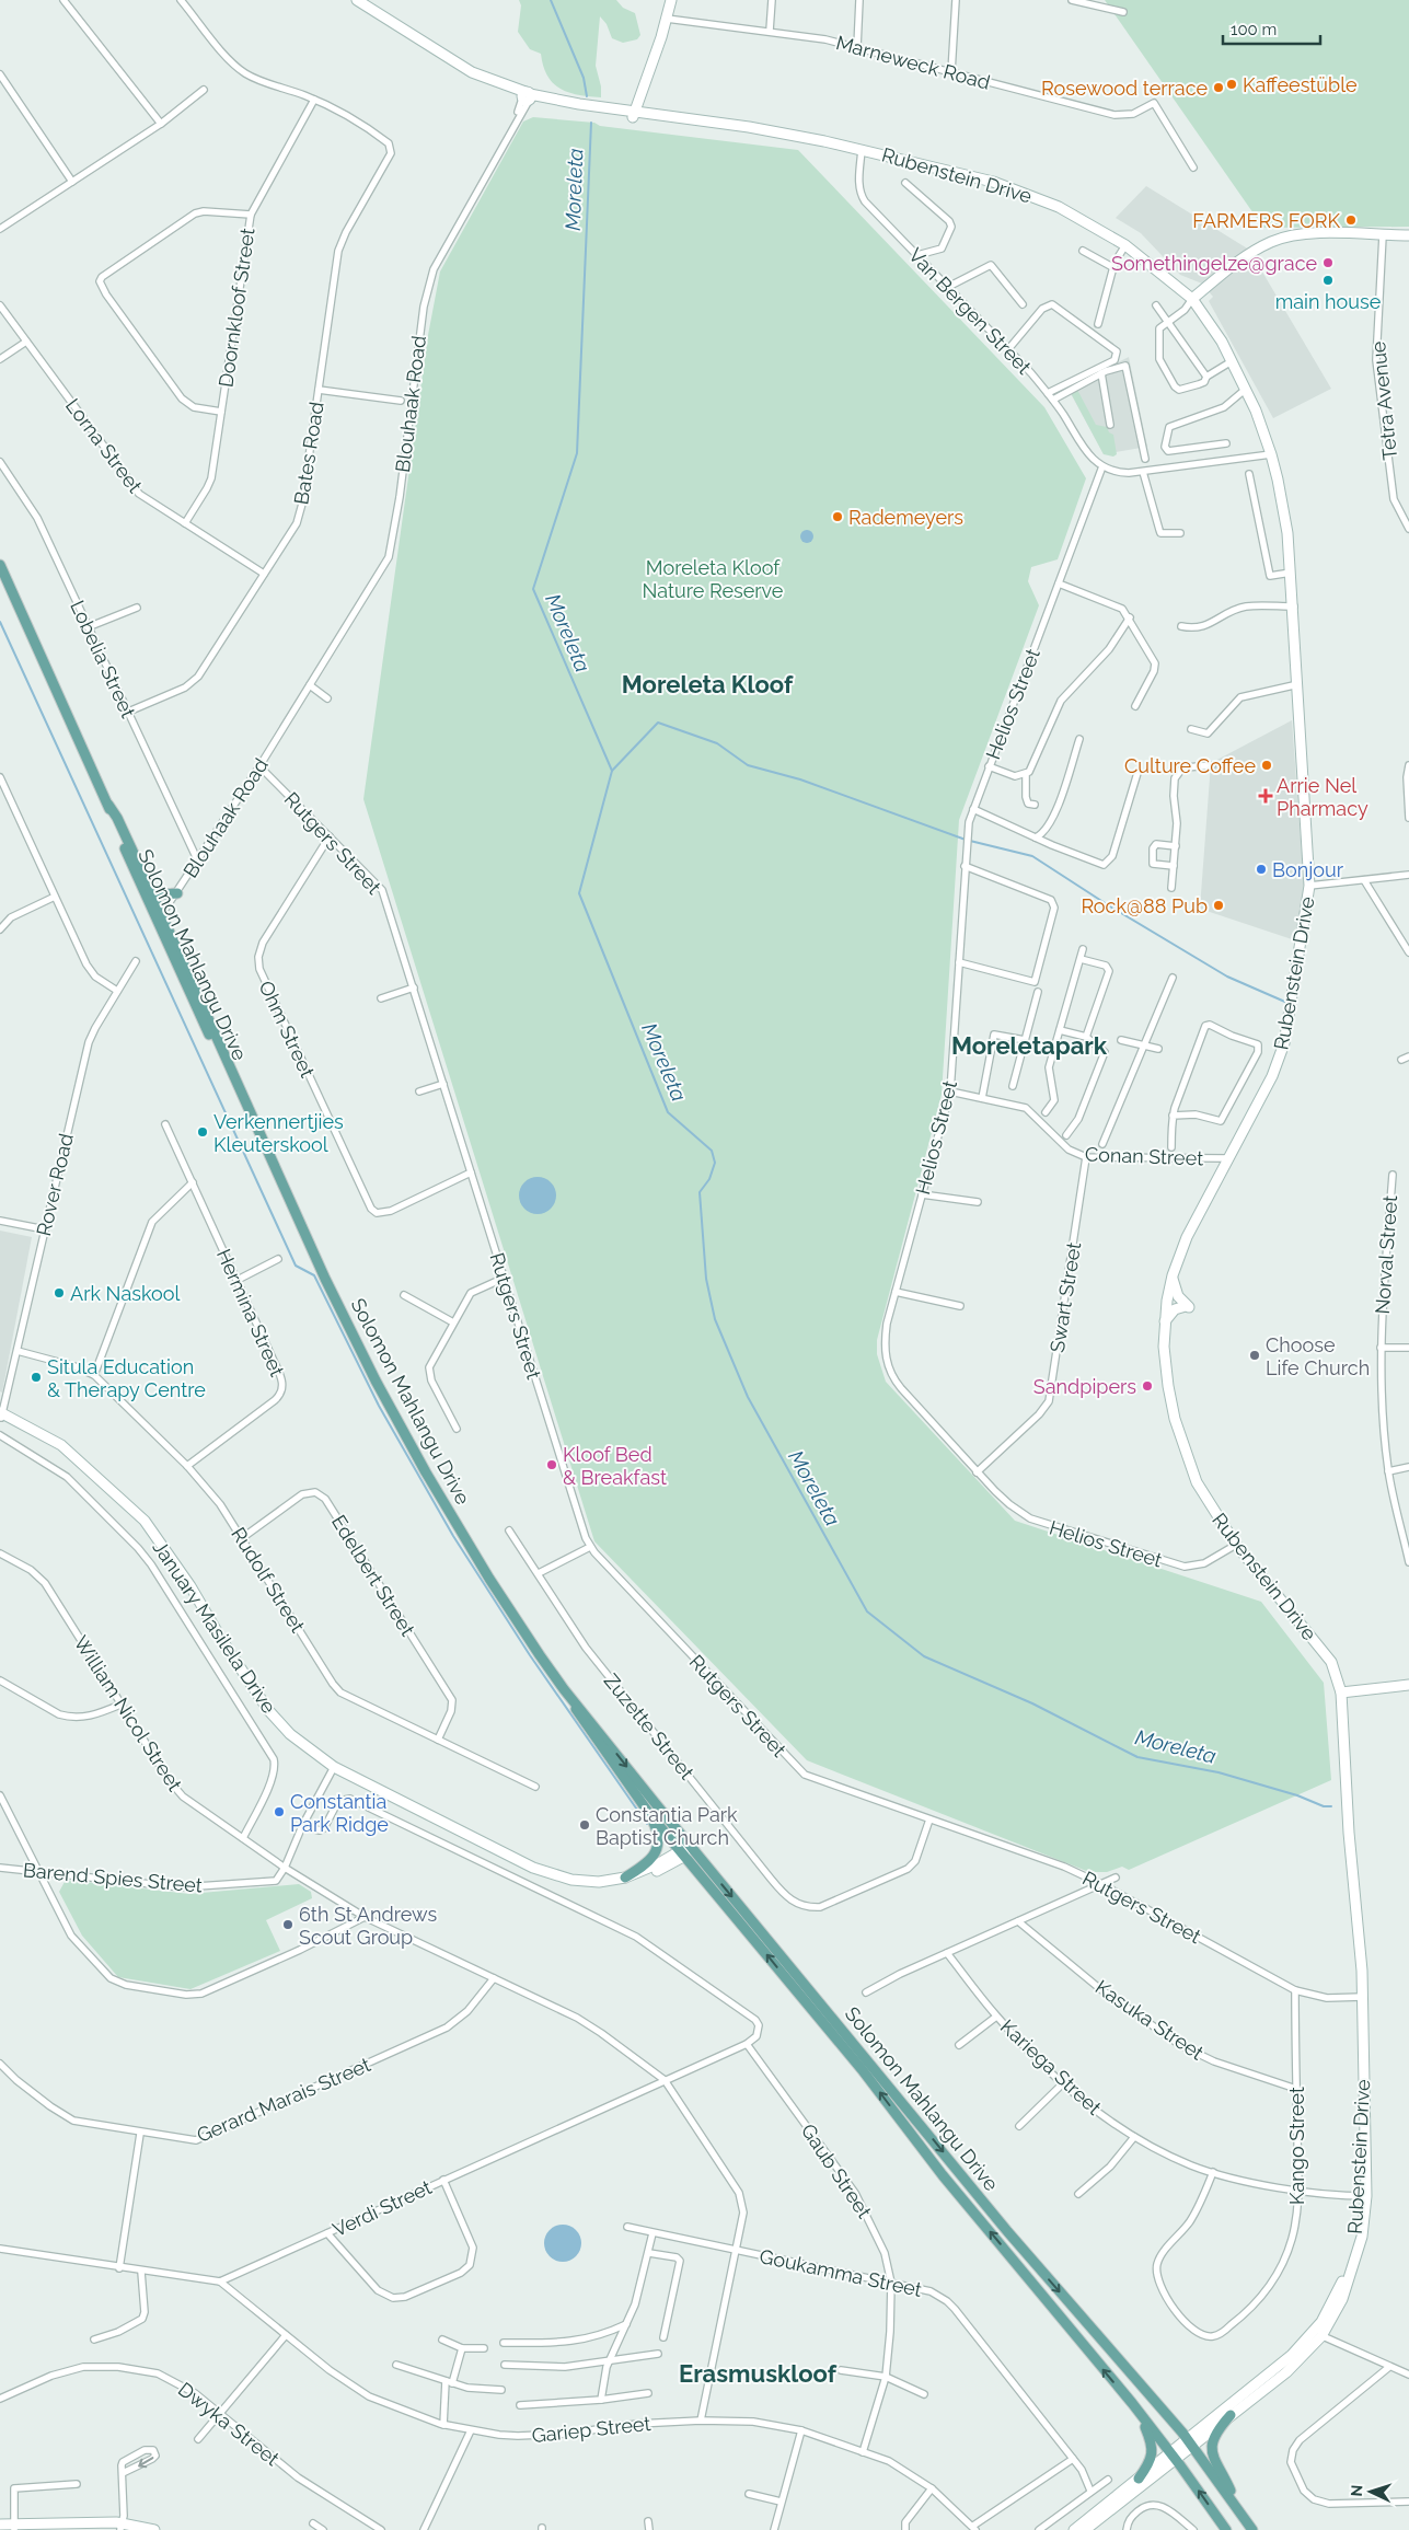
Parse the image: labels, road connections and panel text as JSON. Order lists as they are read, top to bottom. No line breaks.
{"streets":{"main road":["Solomon Mahlangu Drive"],"street":["Marneweck Road","Rubenstein Drive","Doornkloof Street","Van Bergen Street","Tetra Avenue","Blouhaak Road","Lorna Street","Bates Road","Lobelia Street","Helios Street","Rutgers Street","Ohm Street","Conan Street","Rover Road","Norval Street","Swart Street","Hermina Street","Edelbert Street","Rudolf Street","January Masilela Drive","William Nicol Street","Zuzette Street","Barend Spies Street","Kasuka Street","Kariega Street","Gerard Marais Street","Kango Street","Gaub Street","Verdi Street","Goukamma Street","Dwyka Street","Gariep Street"]},"crossings":[["Rubenstein Drive","Van Bergen Street"],["Rubenstein Drive","Blouhaak Road"],["Rubenstein Drive","Helios Street"],["Rubenstein Drive","Rutgers Street"],["Rubenstein Drive","Solomon Mahlangu Drive"],["Rubenstein Drive","Conan Street"],["Rubenstein Drive","Kariega Street"],["Doornkloof Street","Lorna Street"],["Doornkloof Street","Bates Road"],["Van Bergen Street","Helios Street"],["Blouhaak Road","Lobelia Street"],["Blouhaak Road","Rutgers Street"],["Blouhaak Road","Solomon Mahlangu Drive"],["Lorna Street","Bates Road"],["Bates Road","Lobelia Street"],["Helios Street","Conan Street"],["Helios Street","Swart Street"],["Rutgers Street","Ohm Street"],["Rutgers Street","Zuzette Street"],["Rutgers Street","Kango Street"],["Solomon Mahlangu Drive","January Masilela Drive"],["Conan Street","Swart Street"],["Rover Road","Rudolf Street"],["Rover Road","January Masilela Drive"],["Hermina Street","Rudolf Street"],["Edelbert Street","Rudolf Street"],["William Nicol Street","Barend Spies Street"],["William Nicol Street","Gerard Marais Street"],["William Nicol Street","Verdi Street"],["William Nicol Street","Goukamma Street"],["William Nicol Street","Gariep Street"],["Kasuka Street","Kango Street"],["Kariega Street","Kango Street"],["Gaub Street","Verdi Street"],["Gaub Street","Goukamma Street"],["Gaub Street","Gariep Street"],["Verdi Street","Gariep Street"]],"districts":["Moreleta Kloof","Moreletapark","Erasmuskloof"],"water":["Moreleta"],"parks":["Moreleta Kloof Nature Reserve"],"places":{"other":["Kaffeestüble","Rosewood terrace","FARMERS FORK","Somethingelze@grace","main house","Rademeyers","Culture Coffee","Bonjour","Rock@88 Pub","Verkennertjies Kleuterskool","Ark Naskool","Choose Life Church","Situla Education & Therapy Centre","Sandpipers","Kloof Bed & Breakfast","Constantia Park Ridge","Constantia Park Baptist Church","6th St Andrews Scout Group"],"health":["Arrie Nel Pharmacy"]},"scale_bar":"100 m","north":"left"}
